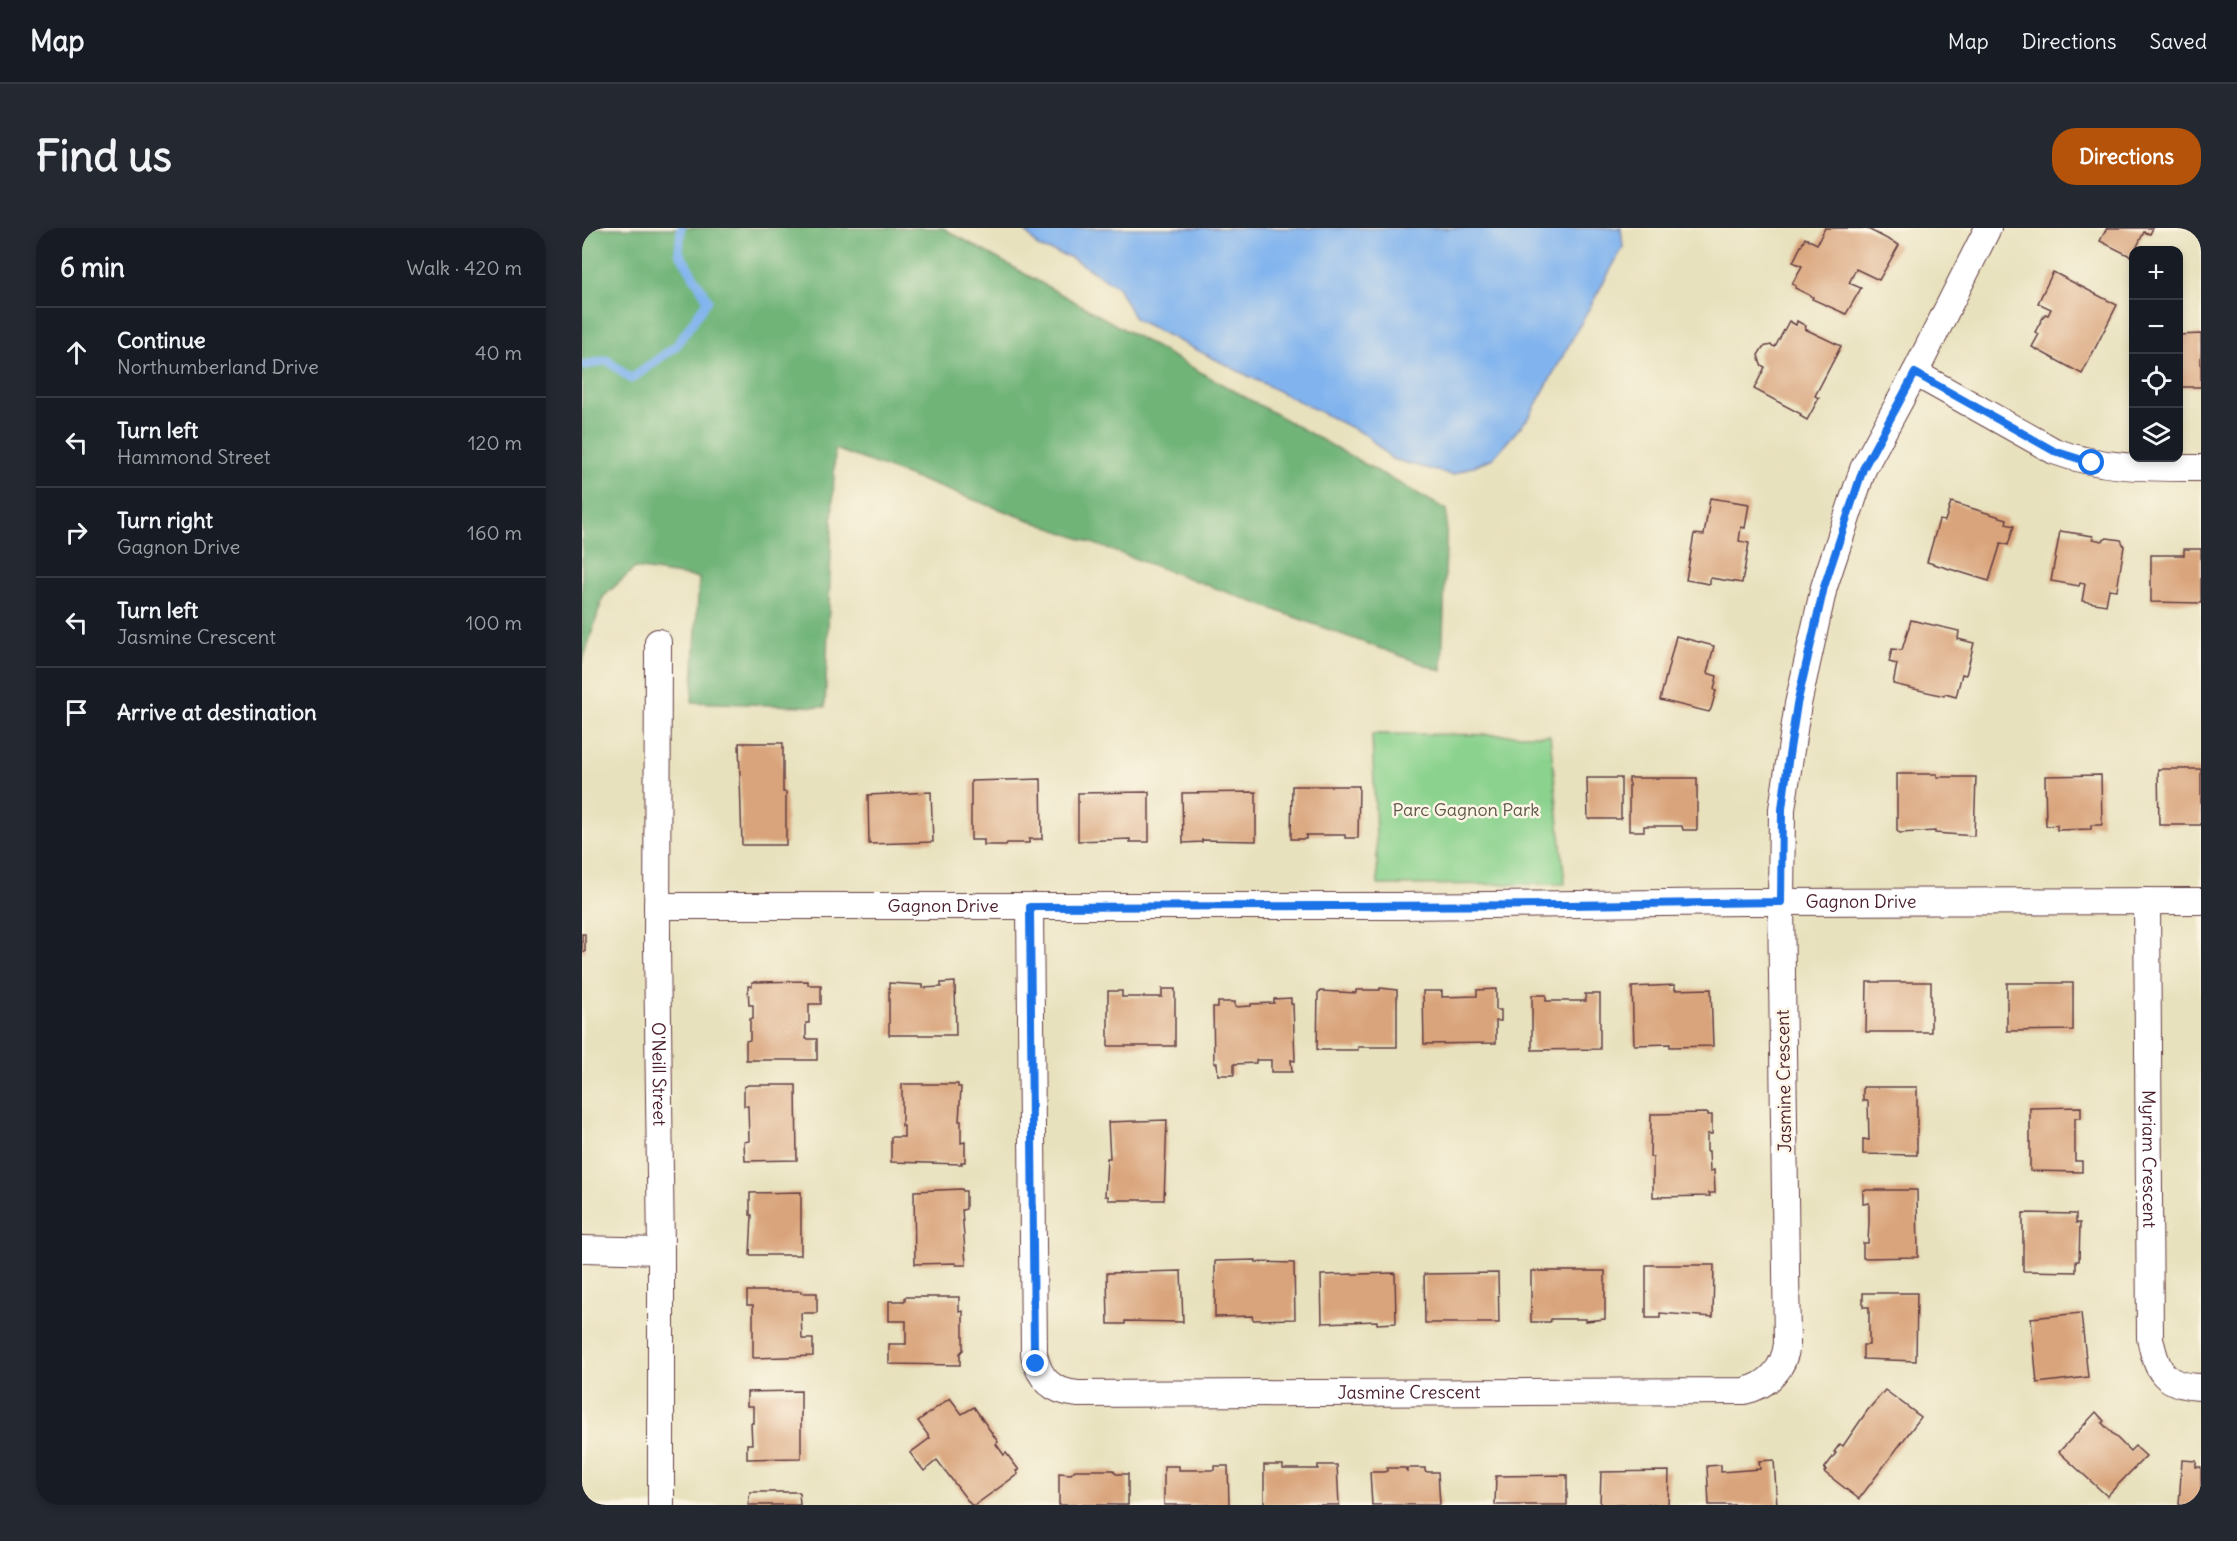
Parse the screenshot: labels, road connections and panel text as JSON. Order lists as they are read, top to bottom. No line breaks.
{"streets":{"street":["Gagnon Drive","O'Neill Street","Jasmine Crescent","Myriam Crescent"]},"crossings":[["Gagnon Drive","O'Neill Street"],["Gagnon Drive","Jasmine Crescent"],["Gagnon Drive","Myriam Crescent"]],"parks":["Parc Gagnon Park"],"page":{"header":"Map","nav":["Map","Directions","Saved"],"buttons":"Directions","title":"Find us","heading":["6 min","Walk · 420 m"],"map_buttons":["+","−"],"list":[["Continue","Northumberland Drive","40 m"],["Turn left","Hammond Street","120 m"],["Turn right","Gagnon Drive","160 m"],["Turn left","Jasmine Crescent","100 m"],"Arrive at destination"]}}
